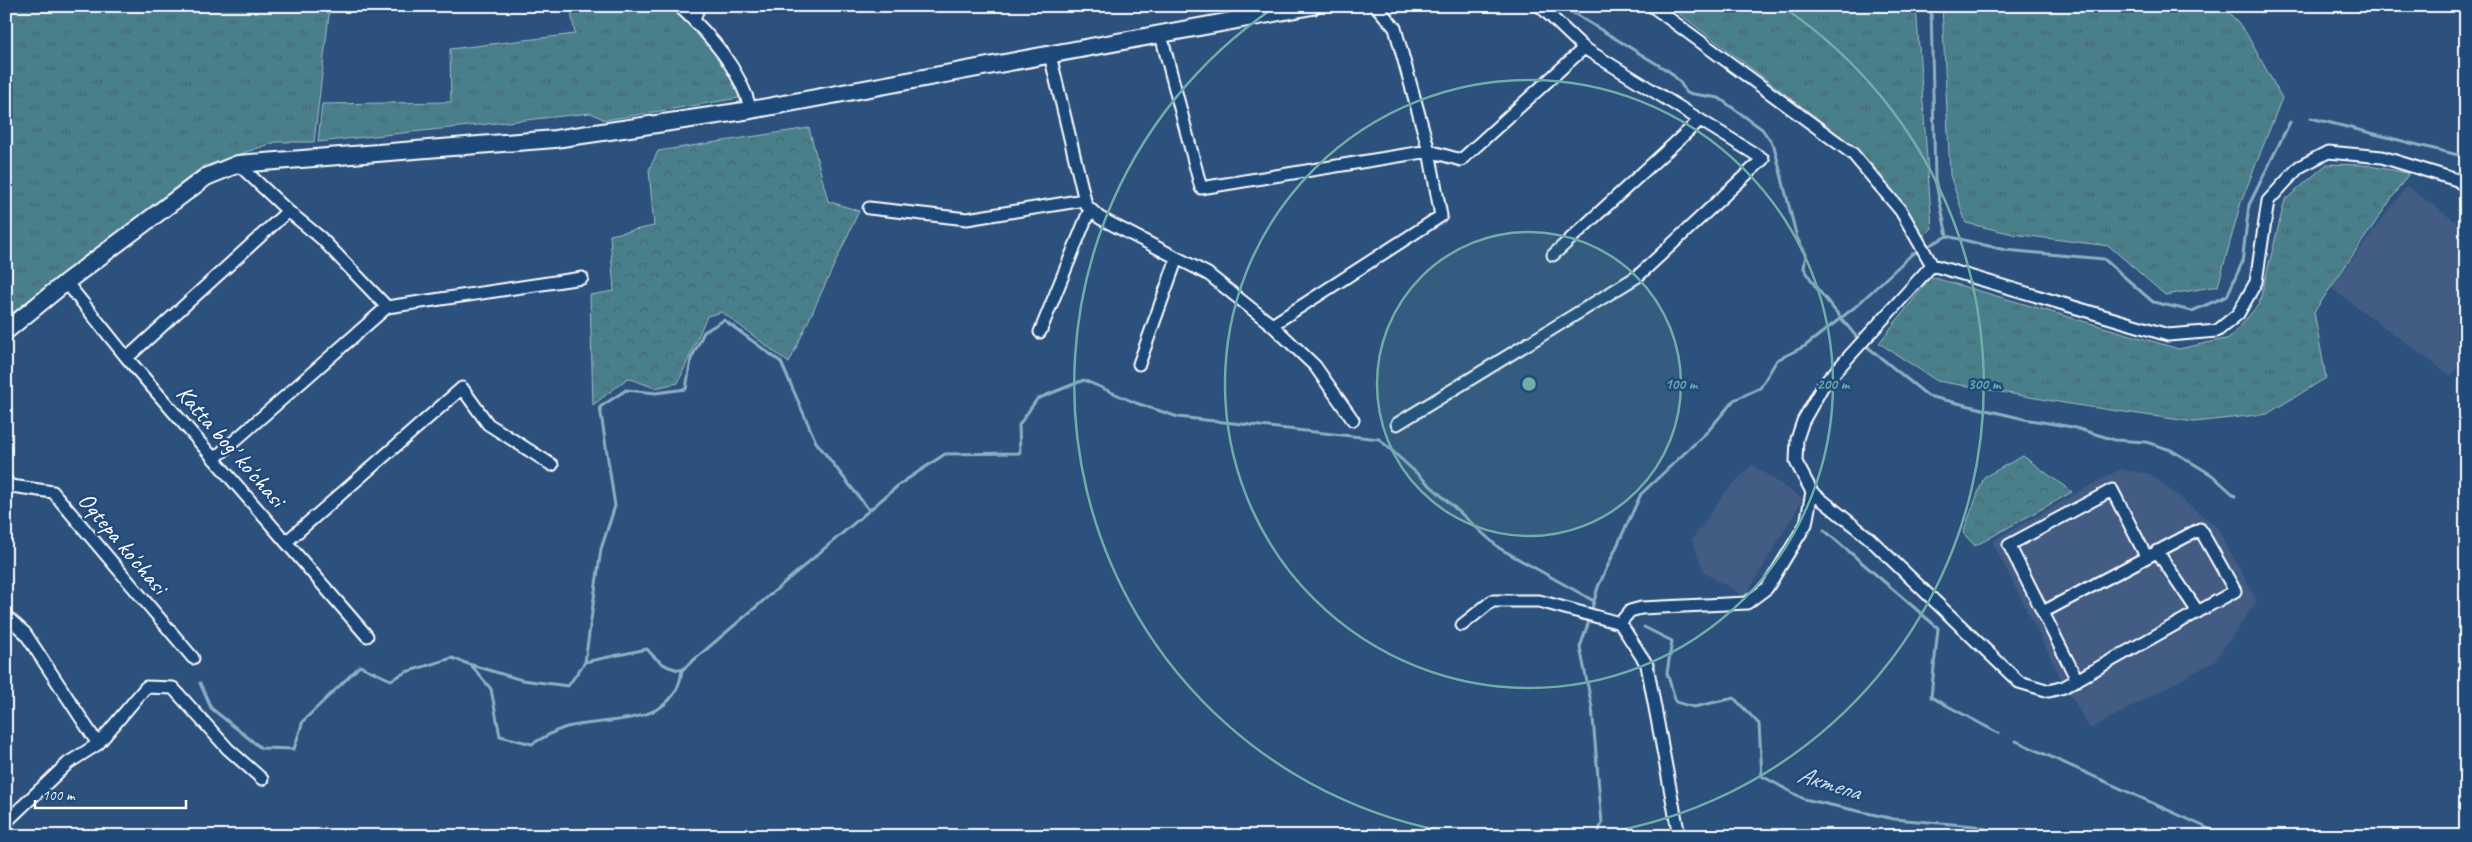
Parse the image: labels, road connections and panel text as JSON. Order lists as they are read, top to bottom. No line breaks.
{"streets":{"street":["Katta bog' ko'chasi","Oqtepa ko'chasi"]},"water":["Актепа"],"scale_bar":"100 m","rings":["100 m","200 m","300 m"]}
